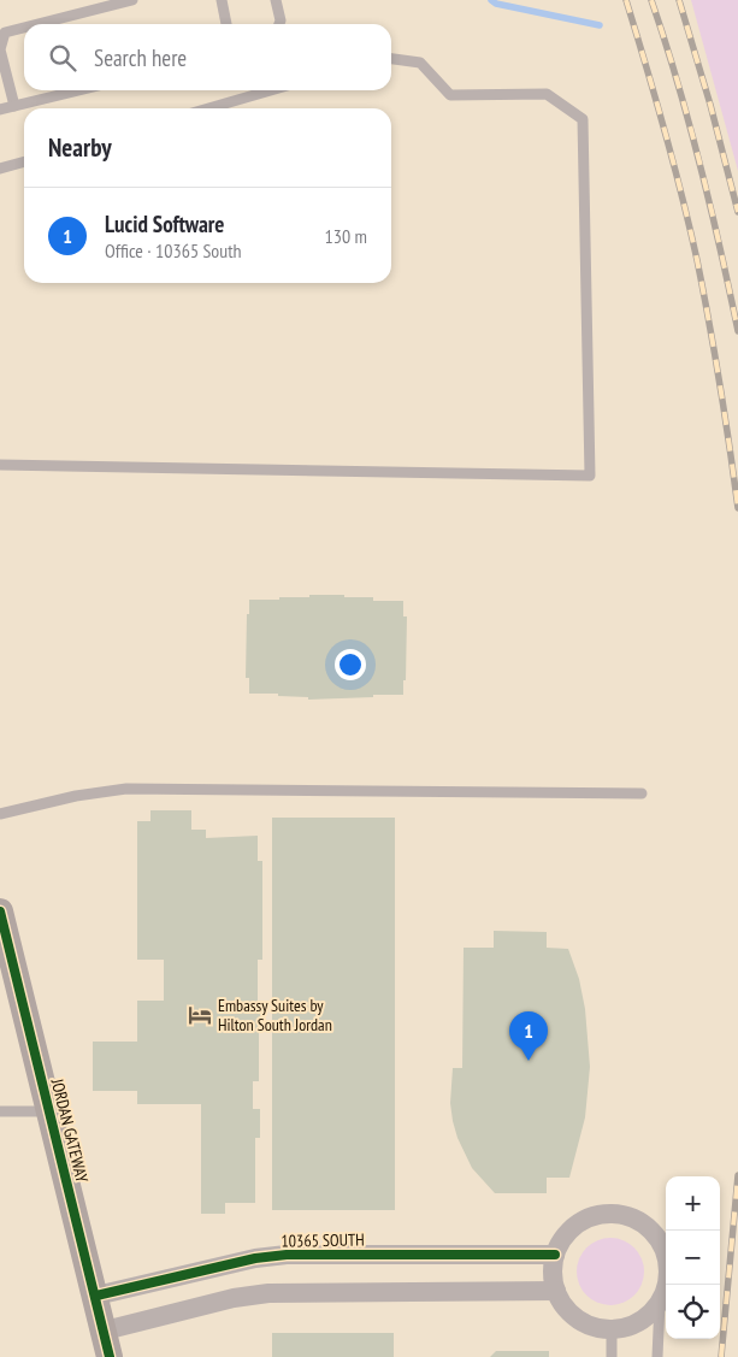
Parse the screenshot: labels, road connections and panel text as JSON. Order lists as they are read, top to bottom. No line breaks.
{"streets":{"main road":["JORDAN GATEWAY"],"street":["10365 SOUTH"]},"crossings":[["JORDAN GATEWAY","10365 SOUTH"]],"places":{"hotel":["Embassy Suites by Hilton South Jordan"]},"page":{"search":"Search here","heading":"Nearby","list":[{"mark":"1","name":"Lucid Software","note":"Office · 10365 South","value":"130 m"}],"pins":"1","map_buttons":["+","−"]}}
